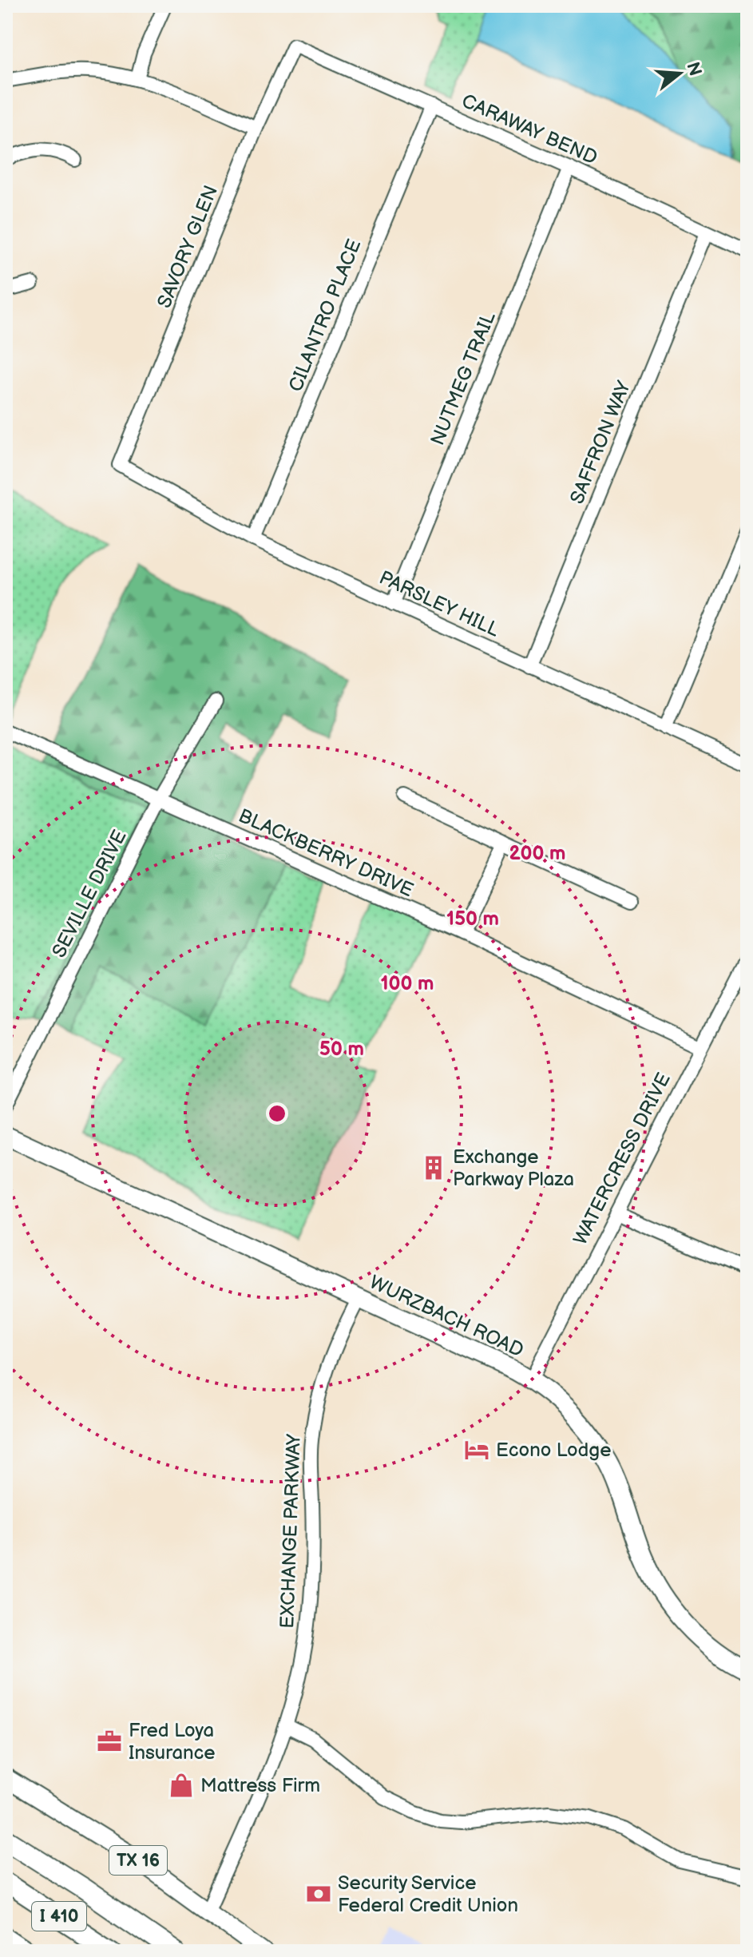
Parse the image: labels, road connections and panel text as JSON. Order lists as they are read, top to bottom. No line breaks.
{"streets":{"highway":["I 410"],"main road":["WURZBACH ROAD","TX 16"],"street":["CARAWAY BEND","SAVORY GLEN","CILANTRO PLACE","NUTMEG TRAIL","SAFFRON WAY","PARSLEY HILL","BLACKBERRY DRIVE","SEVILLE DRIVE","WATERCRESS DRIVE","EXCHANGE PARKWAY"]},"crossings":[["CARAWAY BEND","SAVORY GLEN"],["CARAWAY BEND","CILANTRO PLACE"],["CARAWAY BEND","NUTMEG TRAIL"],["CARAWAY BEND","SAFFRON WAY"],["SAVORY GLEN","PARSLEY HILL"],["CILANTRO PLACE","PARSLEY HILL"],["NUTMEG TRAIL","PARSLEY HILL"],["SAFFRON WAY","PARSLEY HILL"],["BLACKBERRY DRIVE","SEVILLE DRIVE"],["BLACKBERRY DRIVE","WATERCRESS DRIVE"],["WATERCRESS DRIVE","WURZBACH ROAD"],["WURZBACH ROAD","EXCHANGE PARKWAY"],["EXCHANGE PARKWAY","TX 16"]],"places":{"building":["Exchange Parkway Plaza"],"hotel":["Econo Lodge"],"office":["Fred Loya Insurance"],"shop":["Mattress Firm"],"bank":["Security Service Federal Credit Union"]},"north":"right","rings":["200 m","150 m","100 m","50 m"]}
